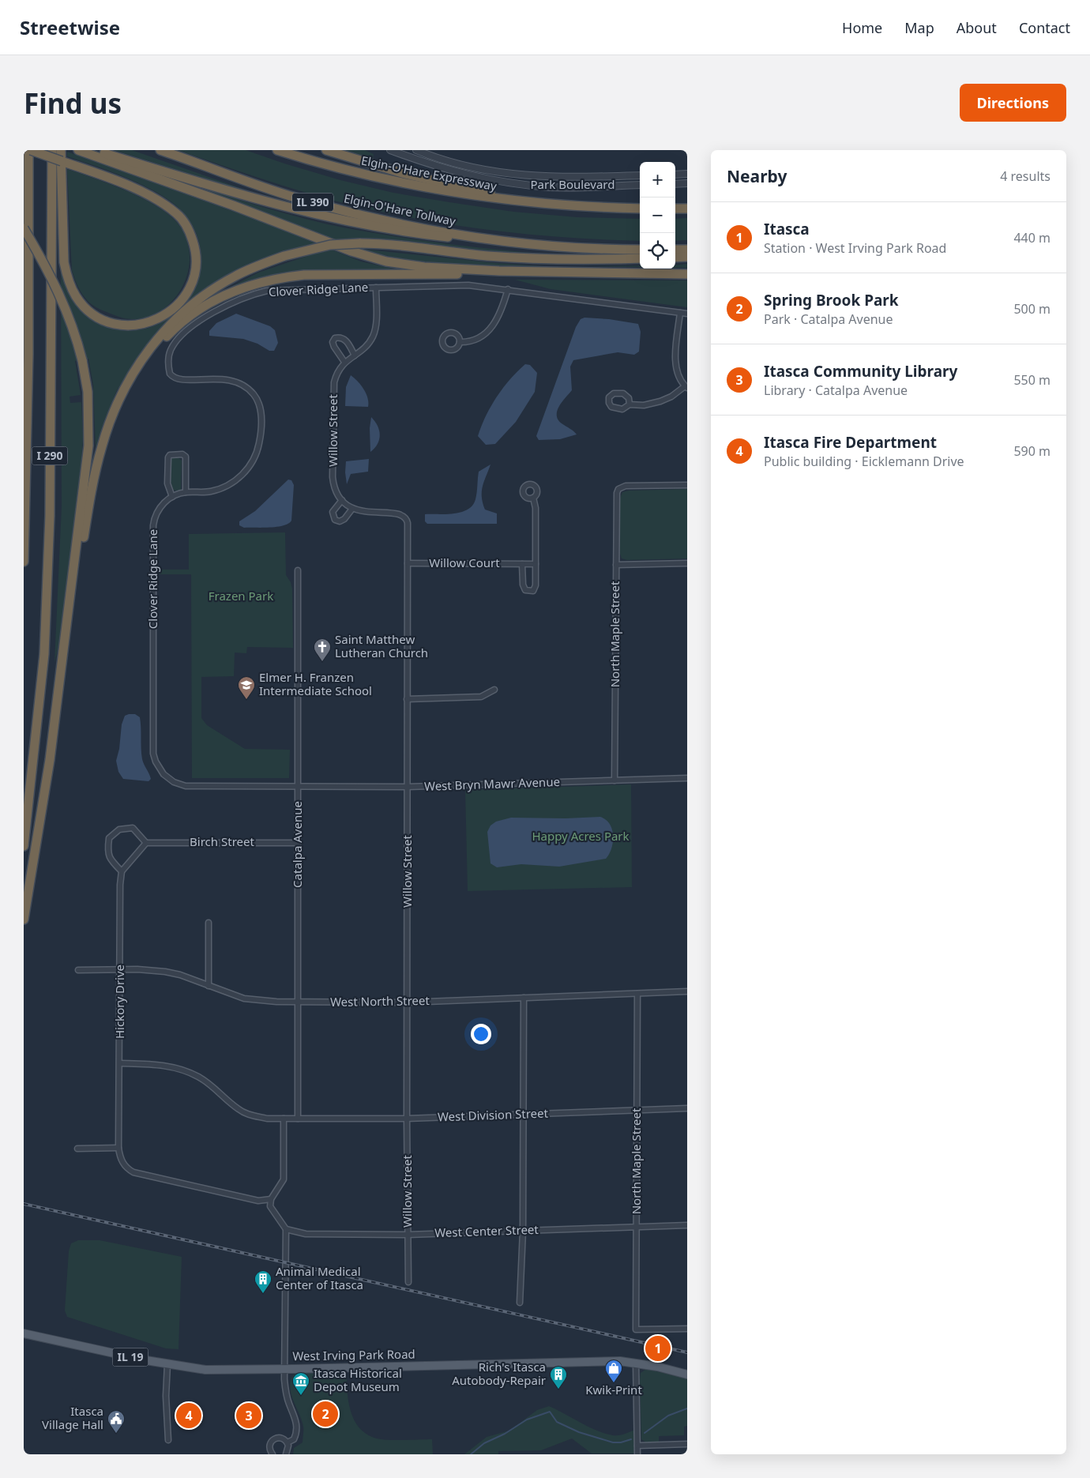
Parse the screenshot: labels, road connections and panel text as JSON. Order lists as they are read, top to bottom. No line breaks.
{"streets":{"highway":["Elgin-O'Hare Expressway","IL 390","Elgin-O'Hare Tollway","I 290"],"main road":["West Irving Park Road","IL 19"],"street":["Park Boulevard","Clover Ridge Lane","Willow Street","Willow Court","North Maple Street","West Bryn Mawr Avenue","Birch Street","Catalpa Avenue","Hickory Drive","West North Street","West Division Street","West Center Street"]},"crossings":[["Clover Ridge Lane","Willow Street"],["Clover Ridge Lane","West Bryn Mawr Avenue"],["Clover Ridge Lane","Catalpa Avenue"],["Willow Street","Willow Court"],["Willow Street","West Bryn Mawr Avenue"],["Willow Street","West North Street"],["Willow Street","West Division Street"],["Willow Street","West Center Street"],["North Maple Street","West Bryn Mawr Avenue"],["North Maple Street","West North Street"],["North Maple Street","West Division Street"],["North Maple Street","West Center Street"],["West Bryn Mawr Avenue","Catalpa Avenue"],["Birch Street","Catalpa Avenue"],["Catalpa Avenue","West North Street"],["Catalpa Avenue","West Division Street"],["Hickory Drive","West North Street"]],"parks":["Frazen Park","Happy Acres Park"],"places":{"church":["Saint Matthew Lutheran Church"],"school or university":["Elmer H. Franzen Intermediate School"],"building":["Animal Medical Center of Itasca","Rich's Itasca Autobody-Repair"],"shop":["Kwik-Print"],"museum":["Itasca Historical Depot Museum"],"public building":["Itasca Village Hall"]},"page":{"header":"Streetwise","nav":["Home","Map","About","Contact"],"buttons":"Directions","title":"Find us","heading":["Nearby","4 results"],"map_buttons":["+","−"],"list":[{"mark":"1","name":"Itasca","note":"Station · West Irving Park Road","value":"440 m"},{"mark":"2","name":"Spring Brook Park","note":"Park · Catalpa Avenue","value":"500 m"},{"mark":"3","name":"Itasca Community Library","note":"Library · Catalpa Avenue","value":"550 m"},{"mark":"4","name":"Itasca Fire Department","note":"Public building · Eicklemann Drive","value":"590 m"}],"pins":["1","2","3","4"]}}
